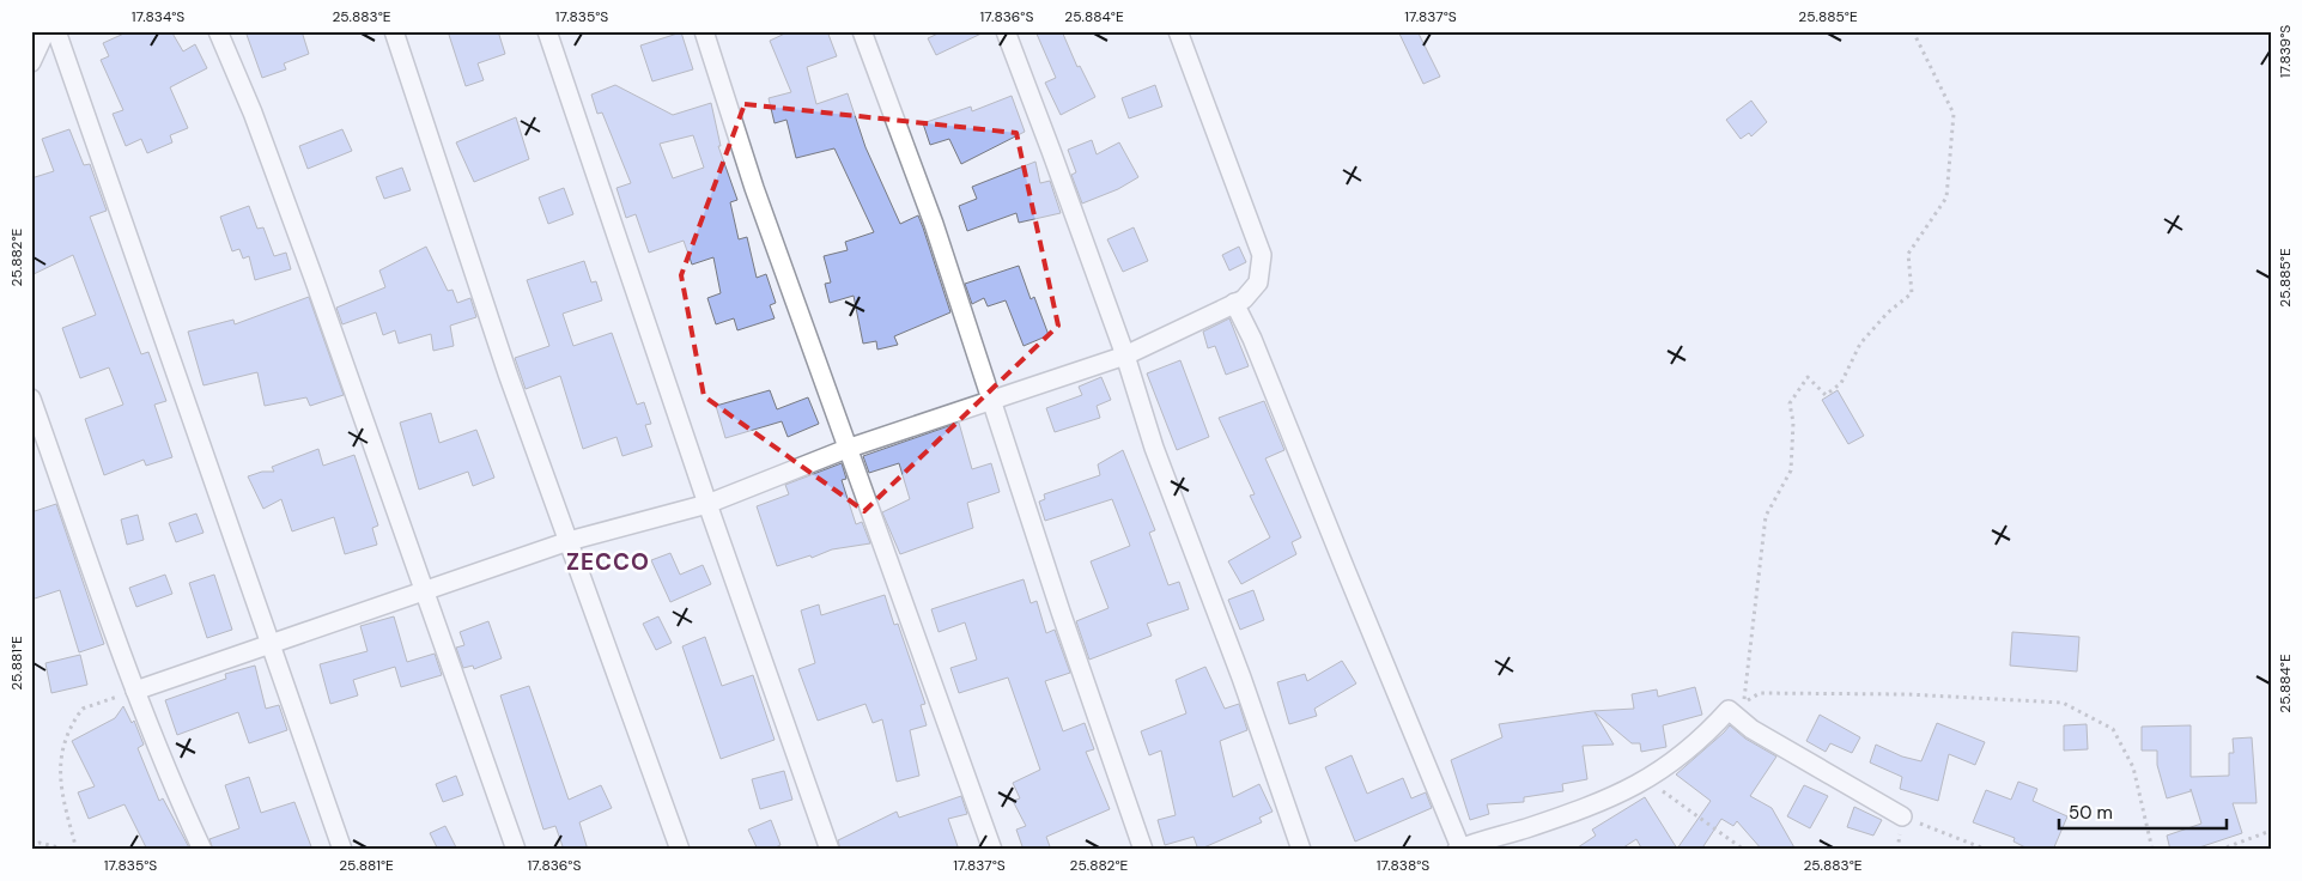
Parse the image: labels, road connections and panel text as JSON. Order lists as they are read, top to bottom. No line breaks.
{"districts":["ZECCO"],"scale_bar":"50 m","coordinates":["17.834°S","25.883°E","17.835°S","17.836°S","25.884°E","17.837°S","25.885°E","17.839°S","25.882°E","25.881°E","17.838°S"]}
